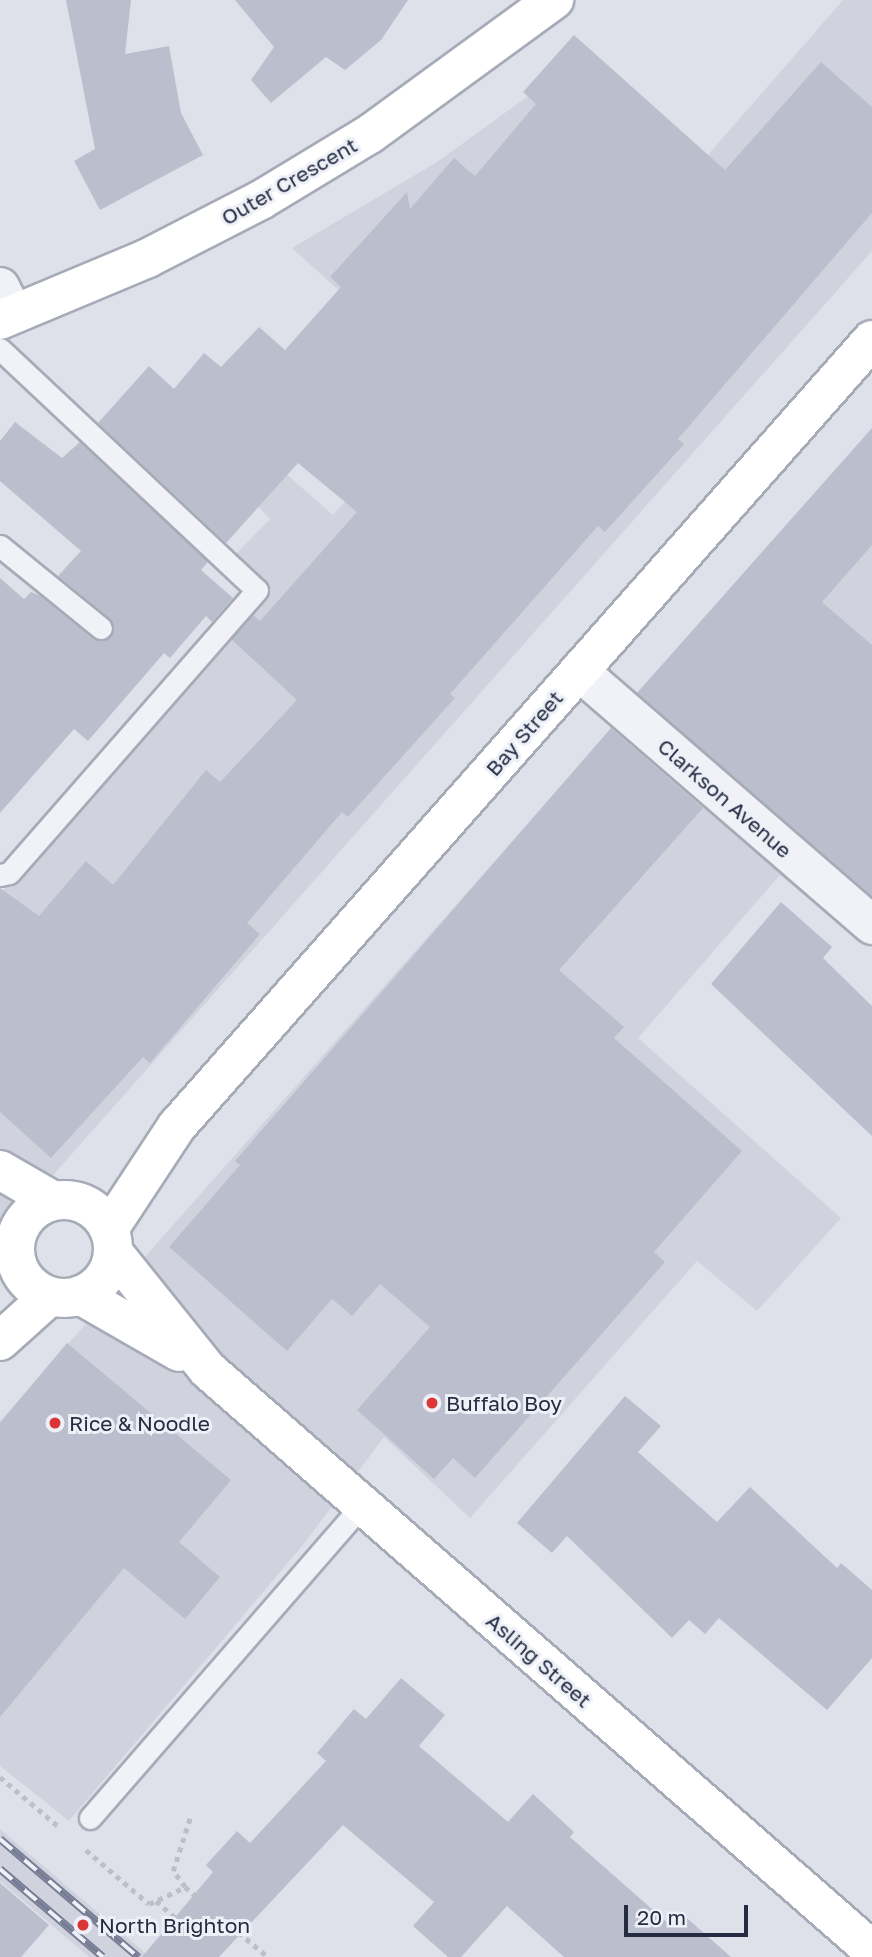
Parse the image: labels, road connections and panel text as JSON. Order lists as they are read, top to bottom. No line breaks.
{"streets":{"street":["Outer Crescent","Bay Street","Clarkson Avenue","Asling Street"]},"crossings":[["Bay Street","Clarkson Avenue"],["Bay Street","Asling Street"]],"places":["Buffalo Boy","Rice & Noodle","North Brighton"],"scale_bar":"20 m"}
